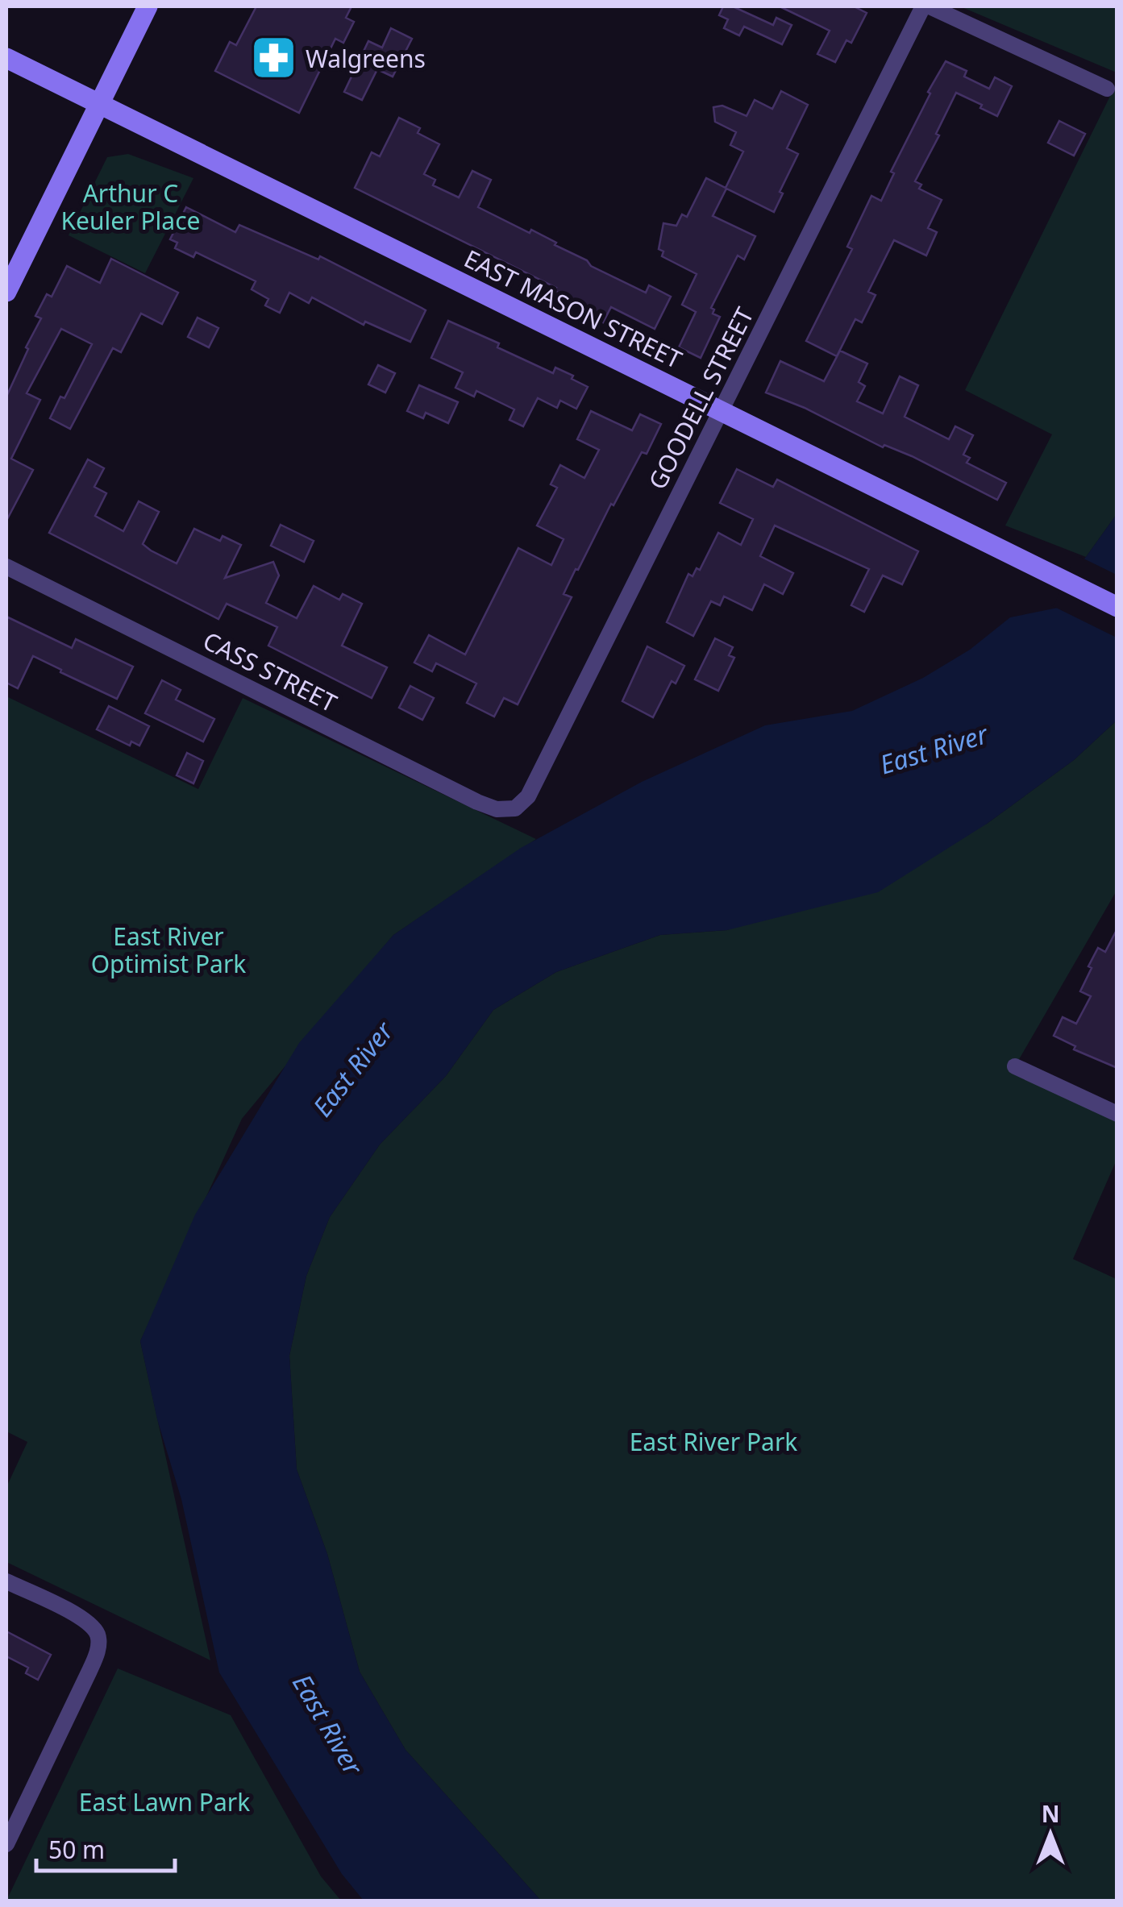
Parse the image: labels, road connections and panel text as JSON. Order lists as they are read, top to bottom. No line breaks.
{"streets":{"main road":["EAST MASON STREET"],"street":["GOODELL STREET","CASS STREET"]},"crossings":[["EAST MASON STREET","GOODELL STREET"],["GOODELL STREET","CASS STREET"]],"water":["East River"],"parks":["Arthur C Keuler Place","East River Optimist Park","East River Park","East Lawn Park"],"places":{"pharmacy":["Walgreens"]},"scale_bar":"50 m","north":"top"}
